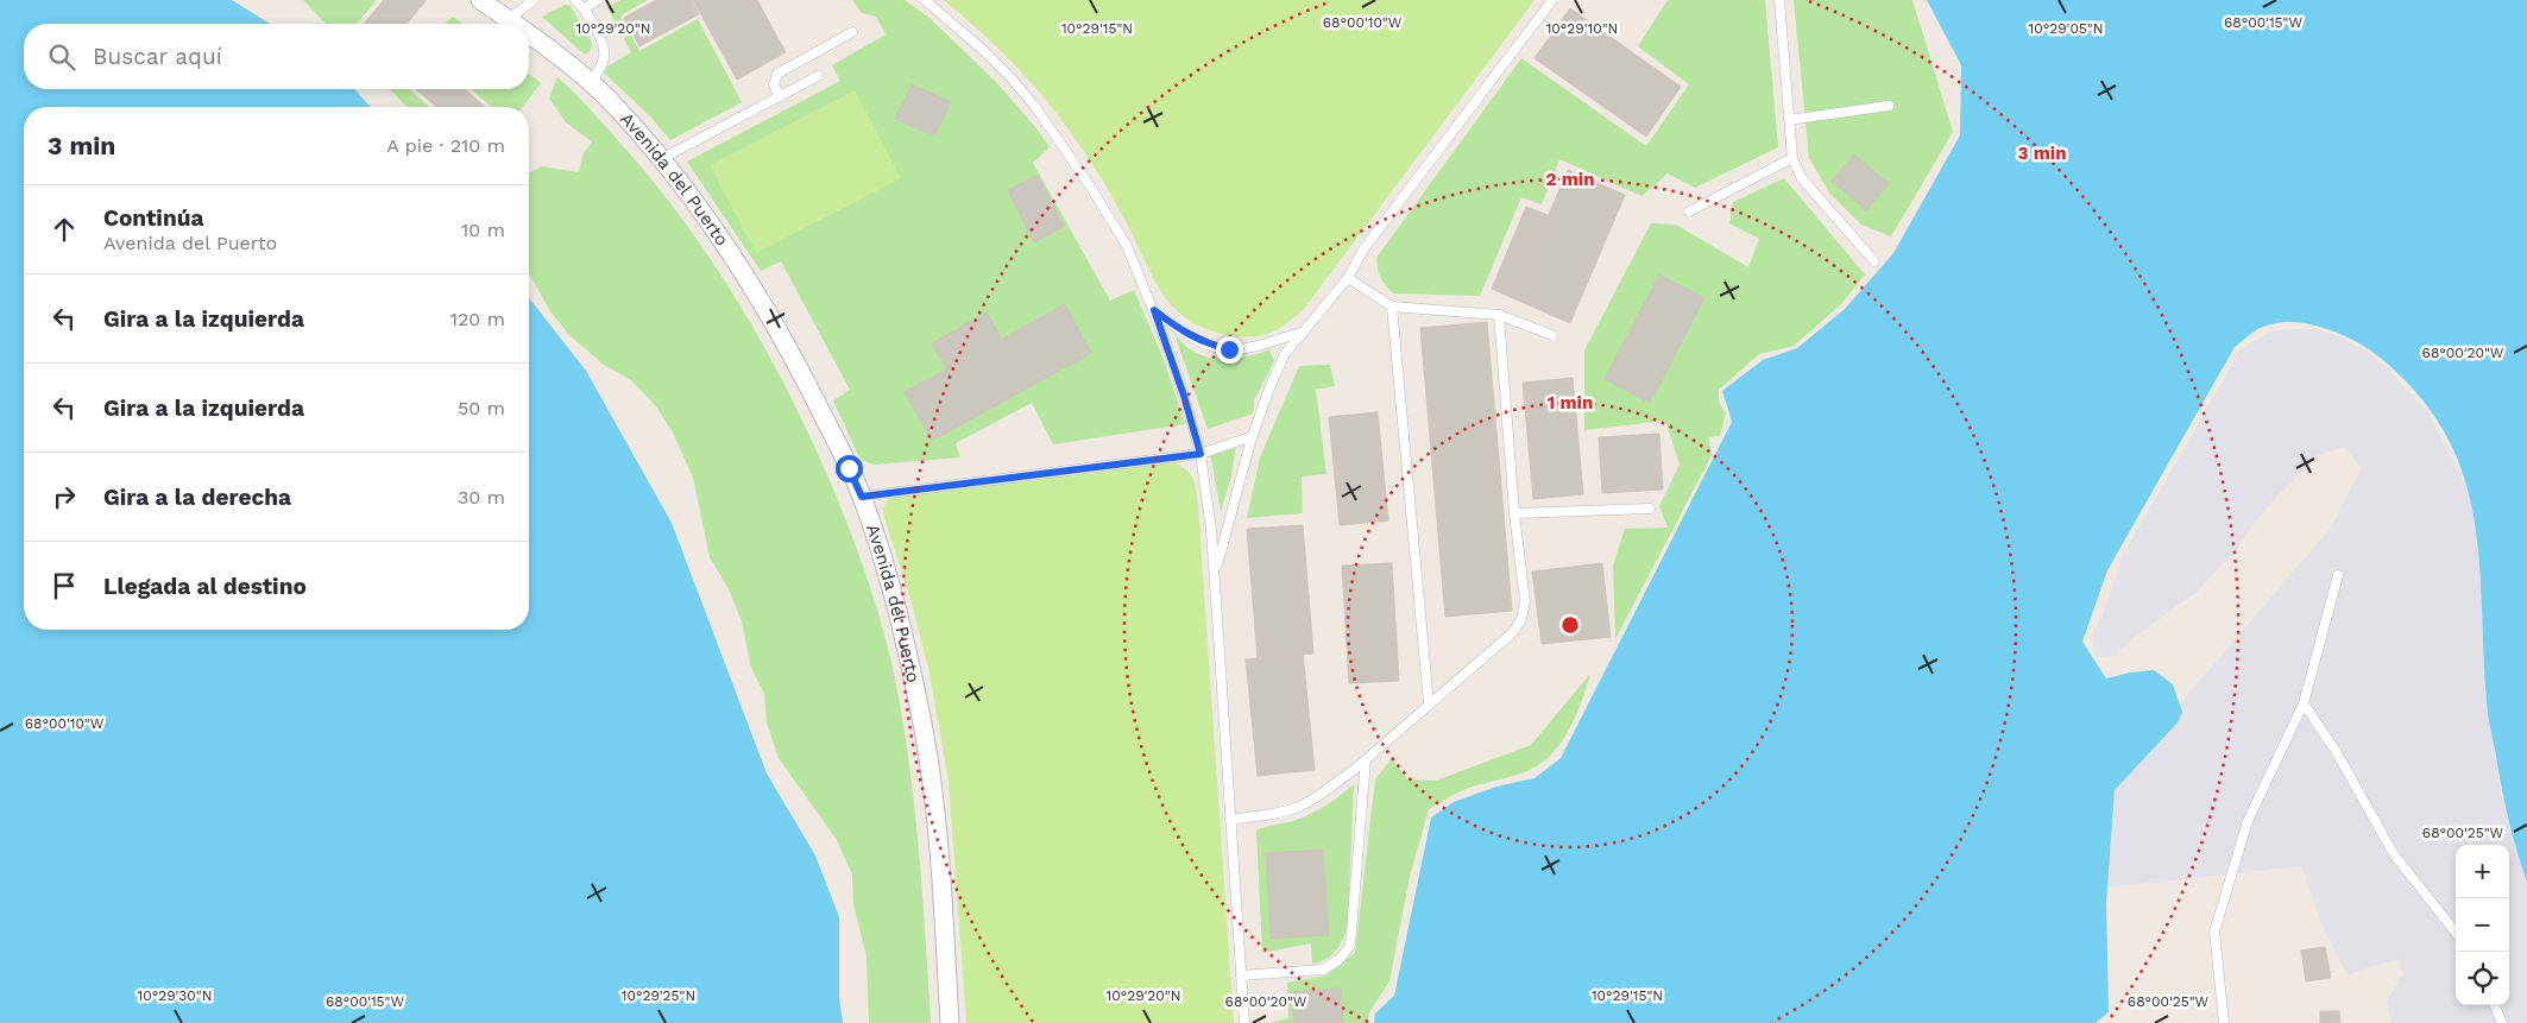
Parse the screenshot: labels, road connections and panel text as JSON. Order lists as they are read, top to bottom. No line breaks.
{"streets":{"street":["Avenida del Puerto"]},"page":{"search":"Buscar aquí","heading":["3 min","A pie · 210 m"],"list":[["Continúa","Avenida del Puerto","10 m"],["Gira a la izquierda","120 m"],["Gira a la izquierda","50 m"],["Gira a la derecha","30 m"],"Llegada al destino"],"map_buttons":["+","−"]},"coordinates":["68°00'10\"W","68°00'15\"W","10°29'20\"N","10°29'15\"N","10°29'10\"N","10°29'05\"N","68°00'20\"W","68°00'25\"W","10°29'30\"N","10°29'25\"N"],"rings":["3 min","2 min","1 min"]}
